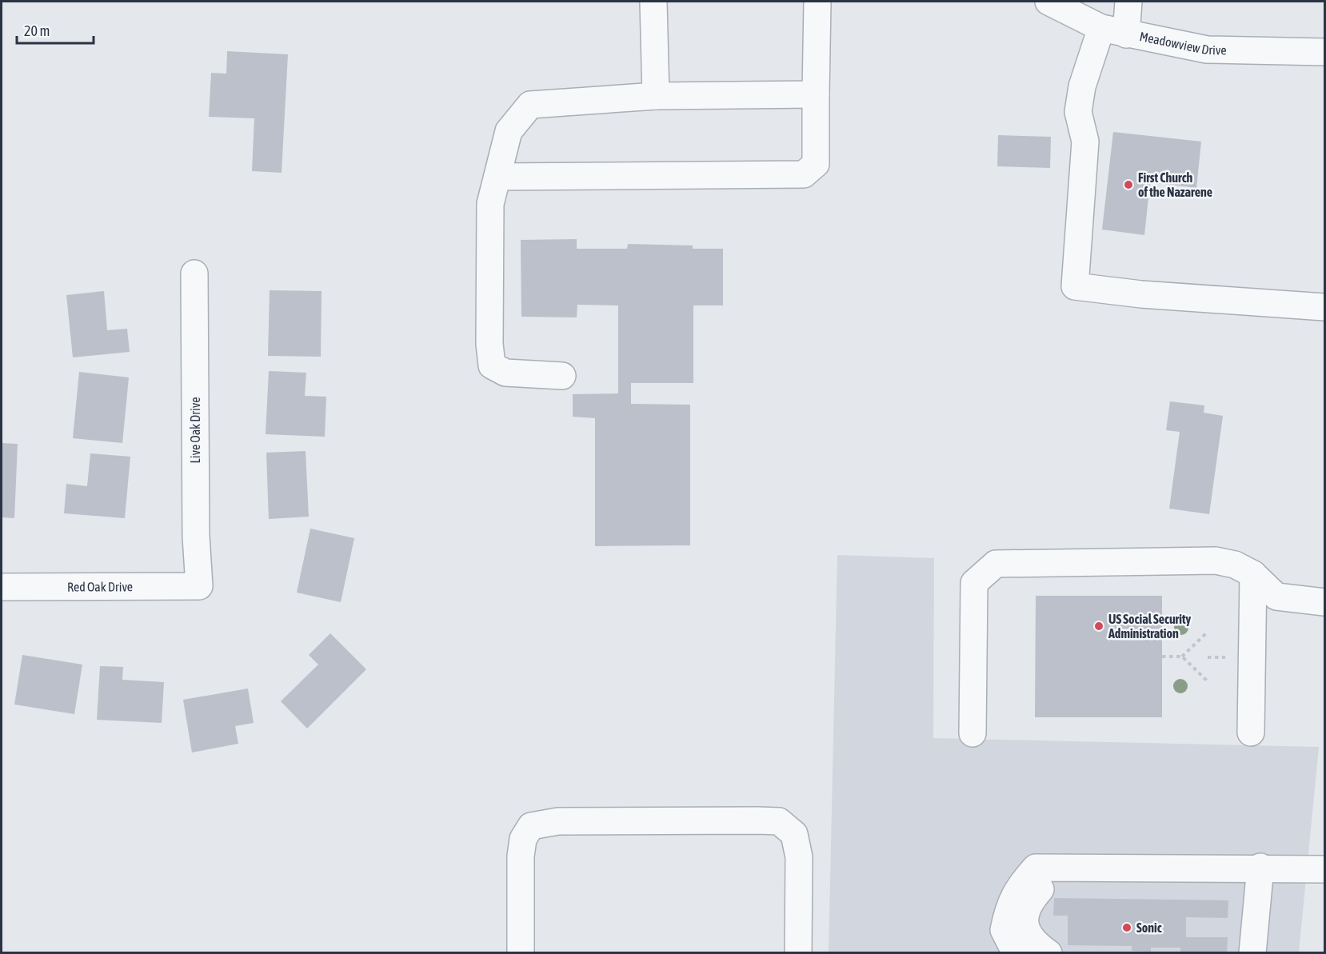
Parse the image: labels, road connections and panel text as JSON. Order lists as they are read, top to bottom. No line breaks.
{"streets":{"street":["Meadowview Drive","Live Oak Drive","Red Oak Drive"]},"crossings":[["Live Oak Drive","Red Oak Drive"]],"places":["First Church of the Nazarene","US Social Security Administration","Sonic"],"scale_bar":"20 m"}
